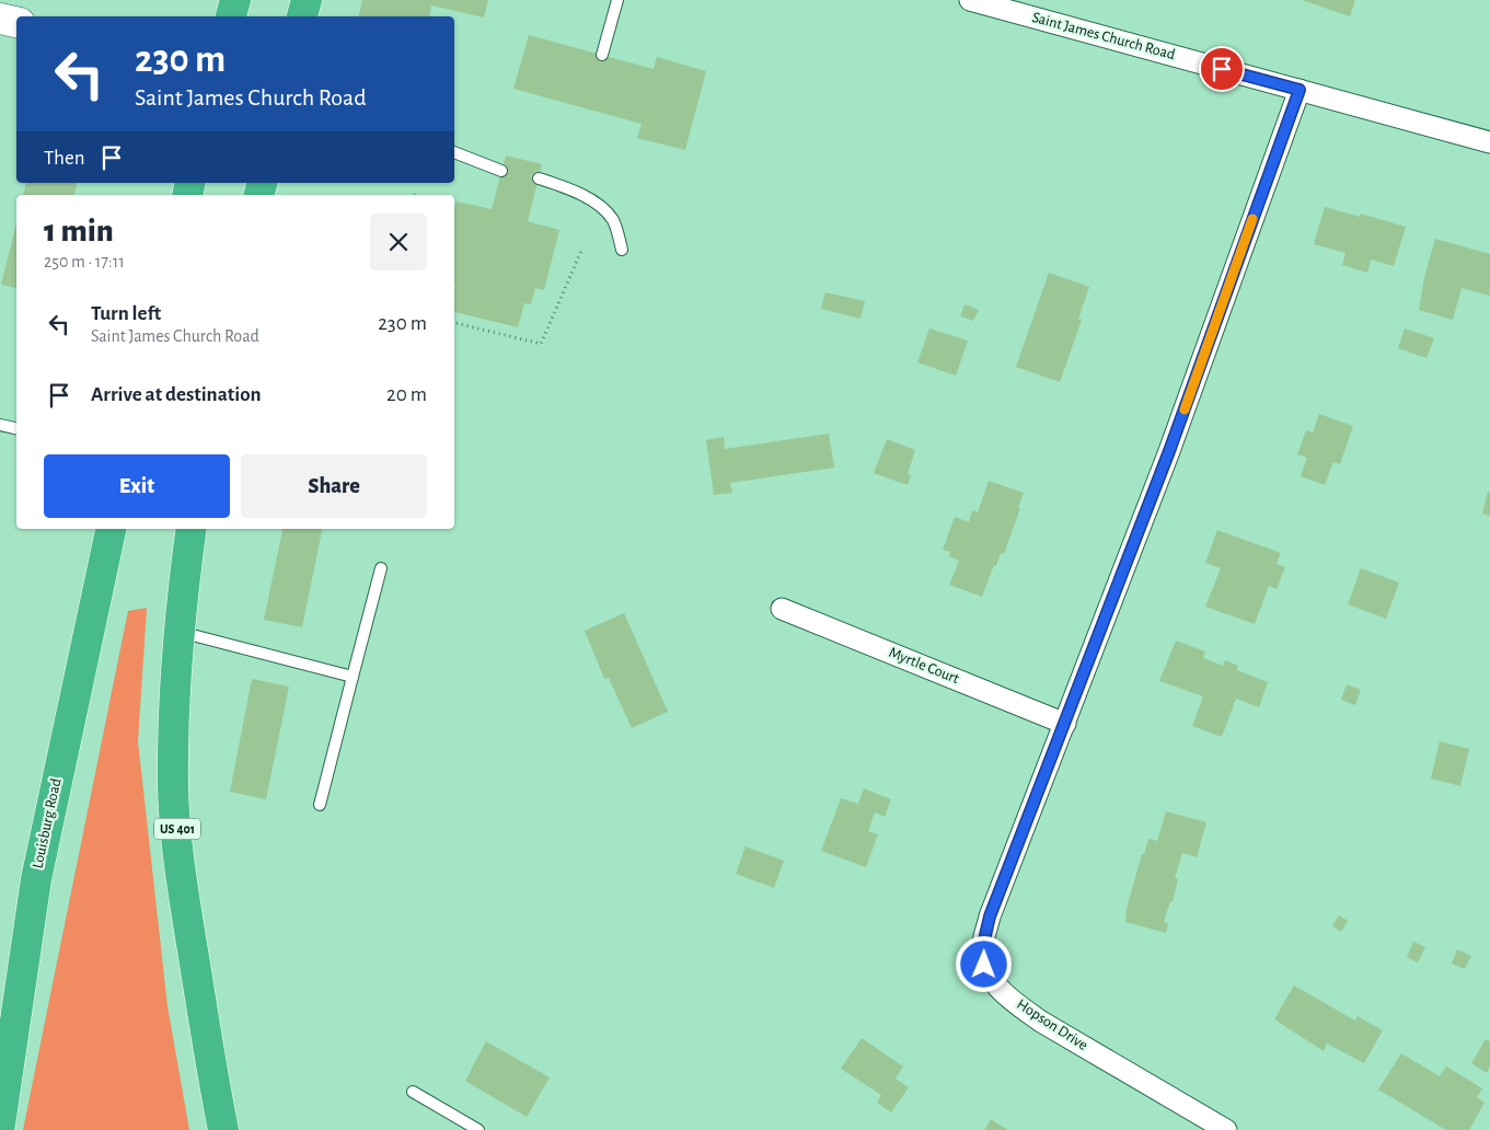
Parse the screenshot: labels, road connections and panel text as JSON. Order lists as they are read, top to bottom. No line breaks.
{"streets":{"highway":["Louisburg Road","US 401"],"street":["Saint James Church Road","Myrtle Court","Hopson Drive"]},"crossings":[["Saint James Church Road","Hopson Drive"],["Myrtle Court","Hopson Drive"]],"page":{"turn":["230 m","Saint James Church Road"],"then":"Then","heading":["1 min","250 m · 17:11"],"list":[{"name":"Turn left","note":"Saint James Church Road","value":"230 m"},{"name":"Arrive at destination","value":"20 m"}],"buttons":["Exit","Share"]}}
